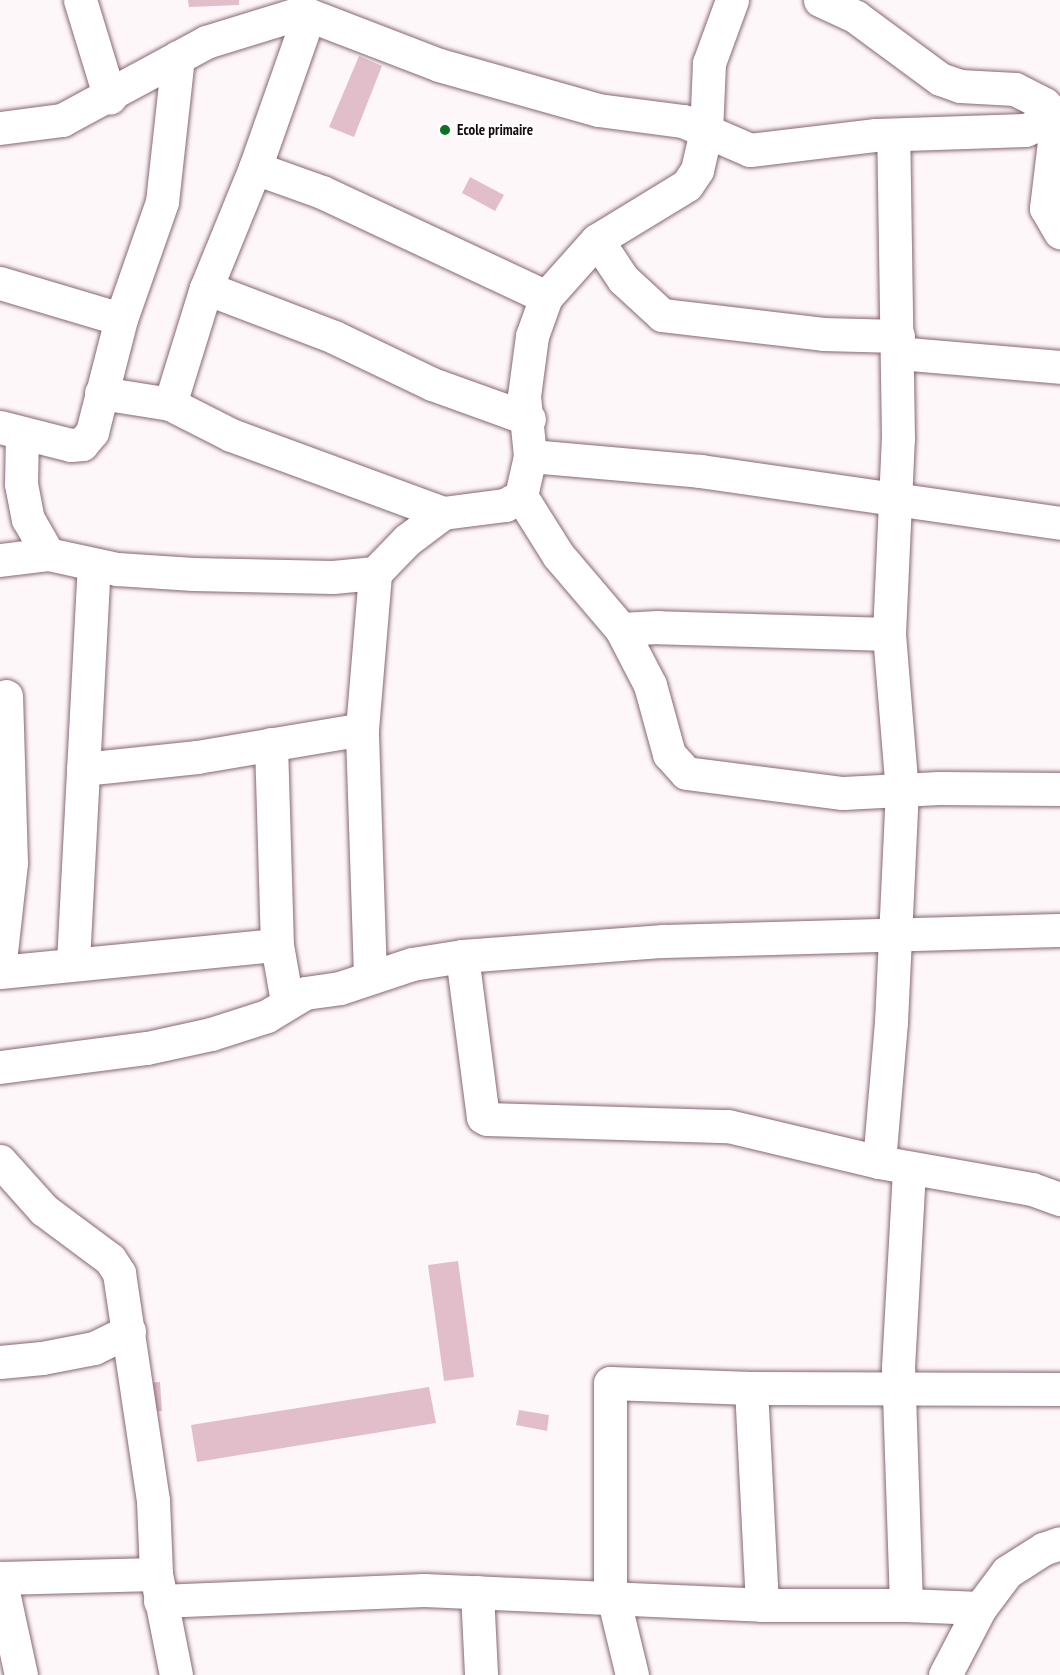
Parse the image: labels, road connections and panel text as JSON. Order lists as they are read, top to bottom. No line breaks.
{"places":["Ecole primaire"]}
